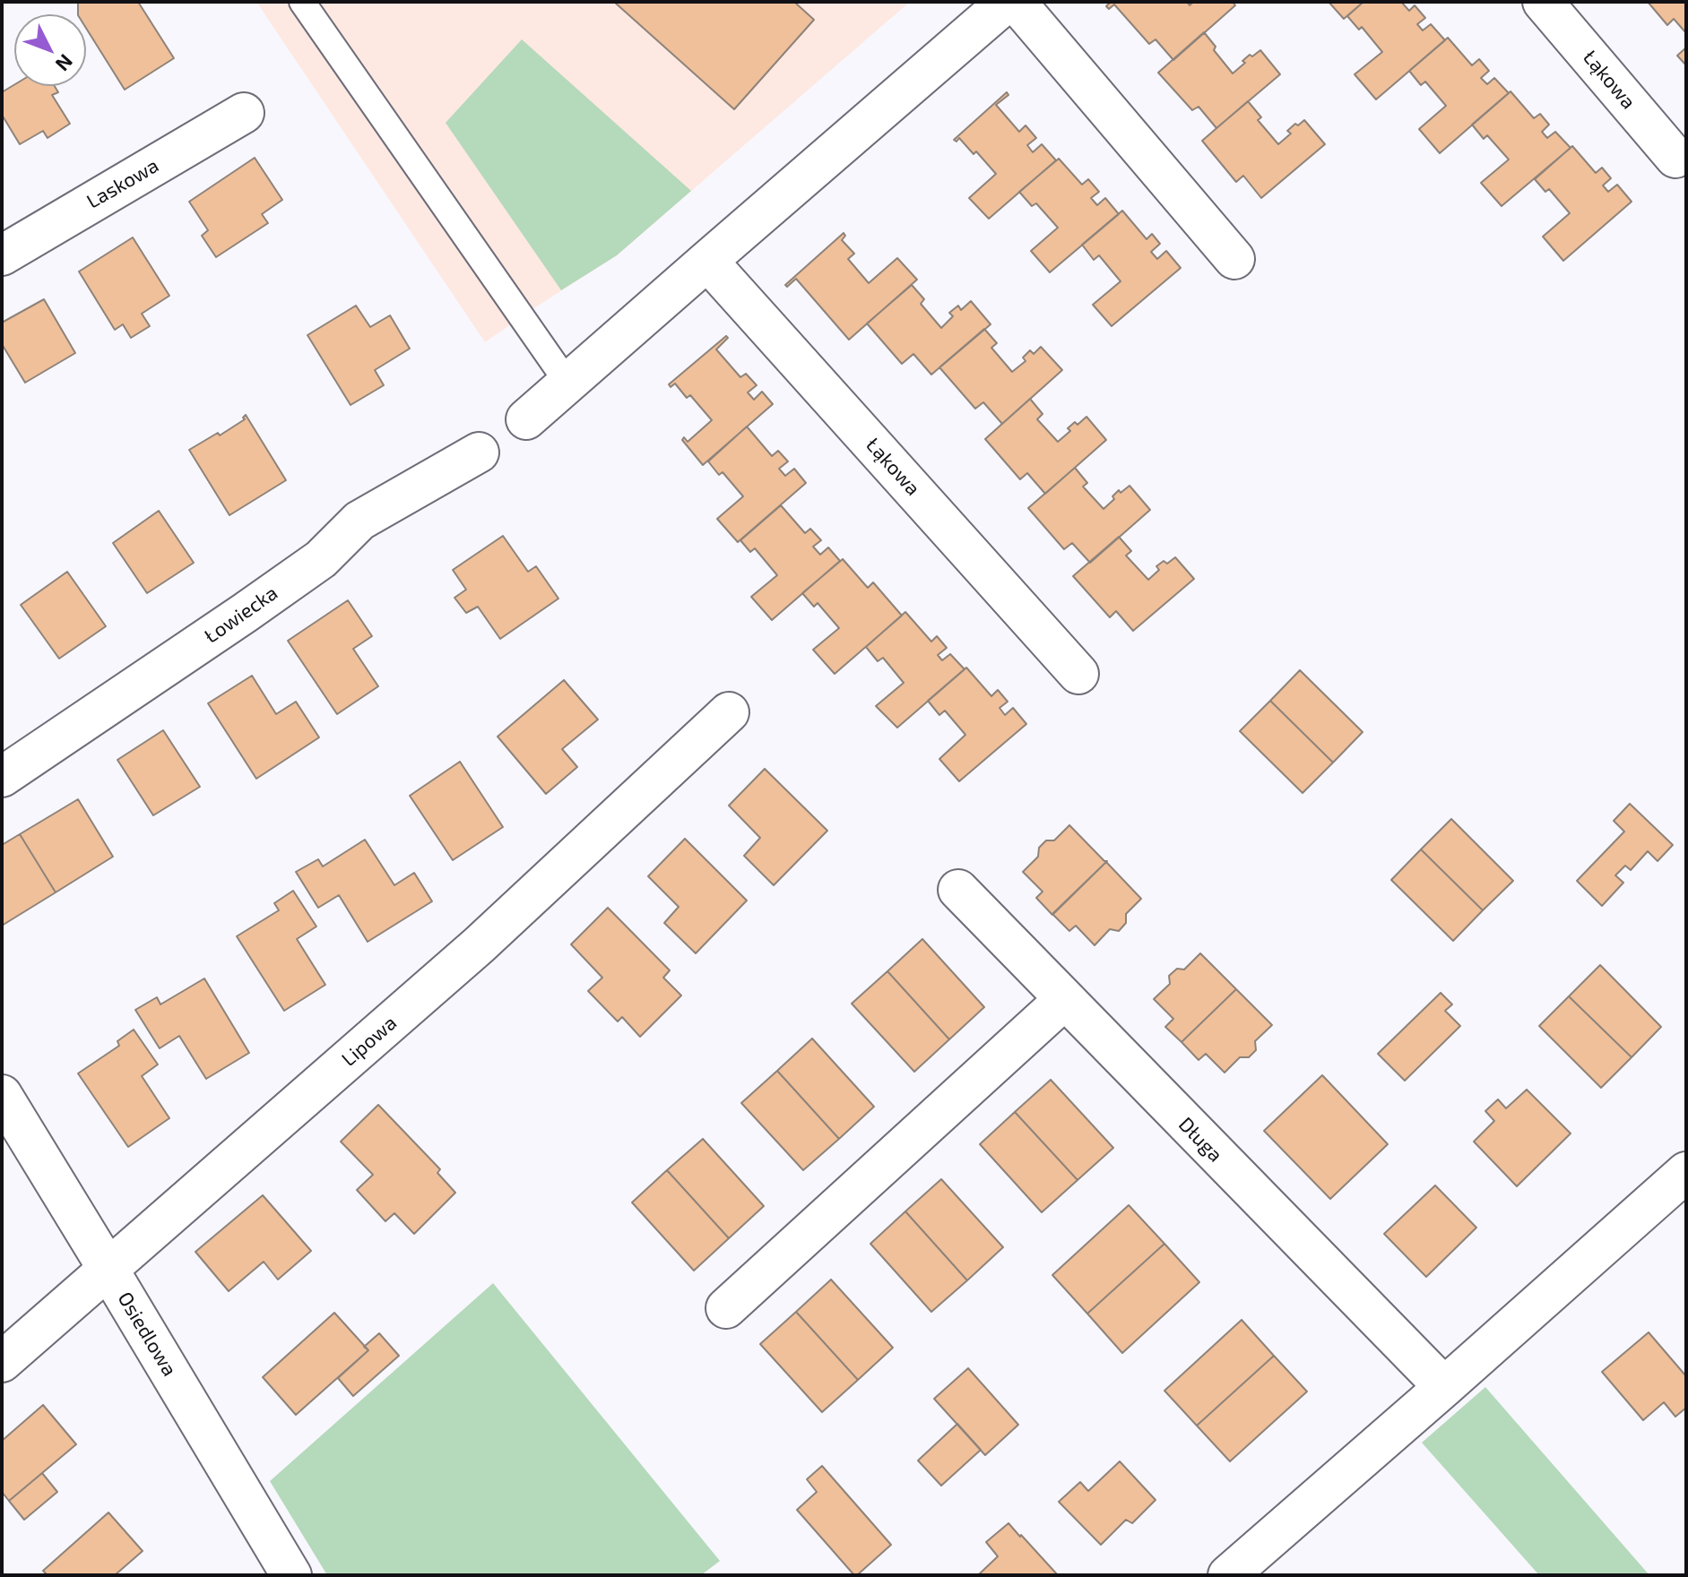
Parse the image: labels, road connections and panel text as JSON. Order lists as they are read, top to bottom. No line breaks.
{"streets":{"street":["Łąkowa","Laskowa","Łowiecka","Lipowa","Długa","Osiedlowa"]},"crossings":[["Lipowa","Osiedlowa"]],"north":"bottom right"}
